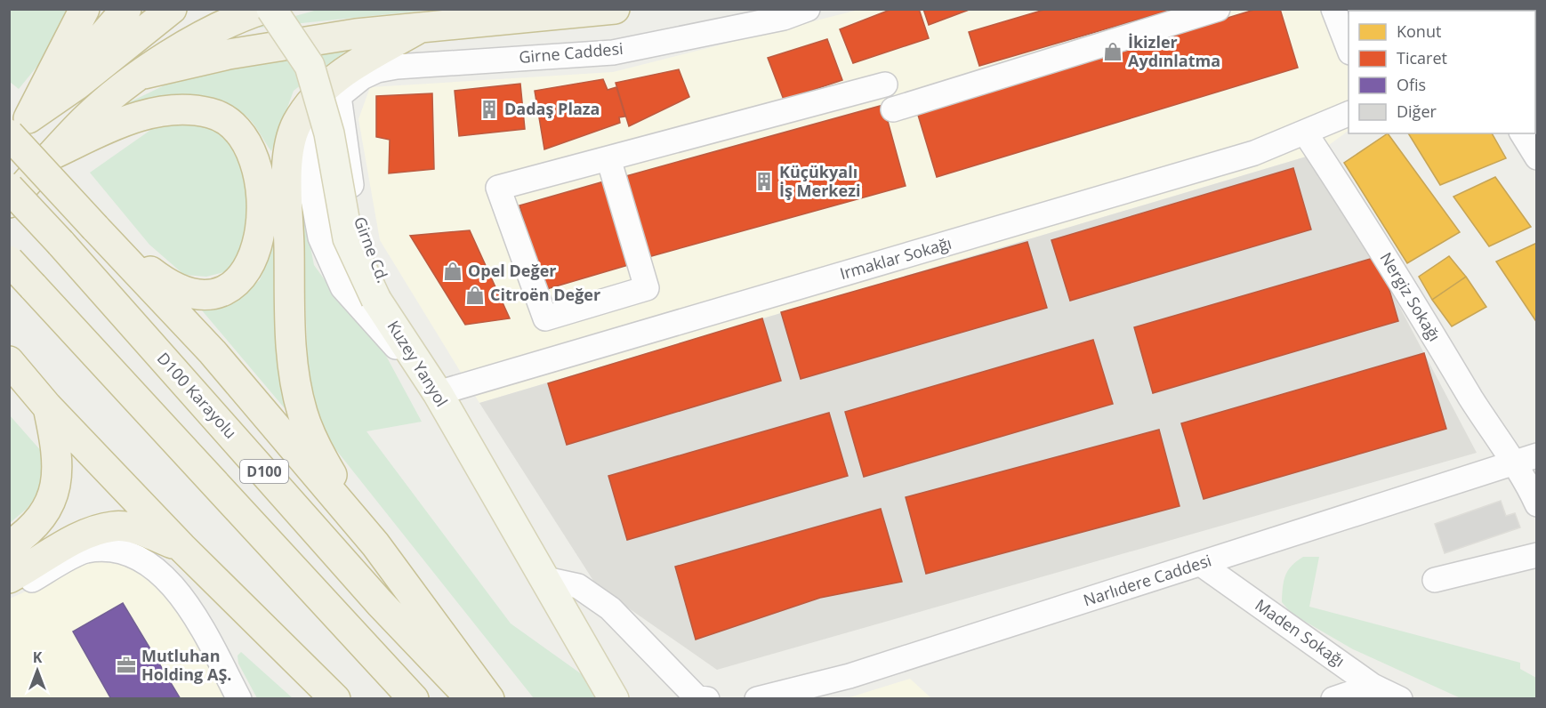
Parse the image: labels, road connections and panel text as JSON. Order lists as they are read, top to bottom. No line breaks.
{"streets":{"highway":["D100 Karayolu","D100"],"main road":["Kuzey Yanyol"],"street":["Girne Caddesi","Girne Cd.","Irmaklar Sokağı","Nergiz Sokağı","Narlıdere Caddesi","Maden Sokağı"]},"crossings":[["Girne Caddesi","Girne Cd."],["Girne Caddesi","Irmaklar Sokağı"],["Girne Caddesi","Kuzey Yanyol"],["Girne Cd.","Irmaklar Sokağı"],["Girne Cd.","Kuzey Yanyol"],["Irmaklar Sokağı","Nergiz Sokağı"],["Irmaklar Sokağı","Kuzey Yanyol"],["Nergiz Sokağı","Narlıdere Caddesi"],["Narlıdere Caddesi","Maden Sokağı"]],"places":{"shop":["İkizler Aydınlatma","Opel Değer","Citroën Değer"],"building":["Dadaş Plaza","Küçükyalı İş Merkezi"],"office":["Mutluhan Holding AŞ."]},"legend":["Konut","Ticaret","Ofis","Diğer"],"north":"top"}
